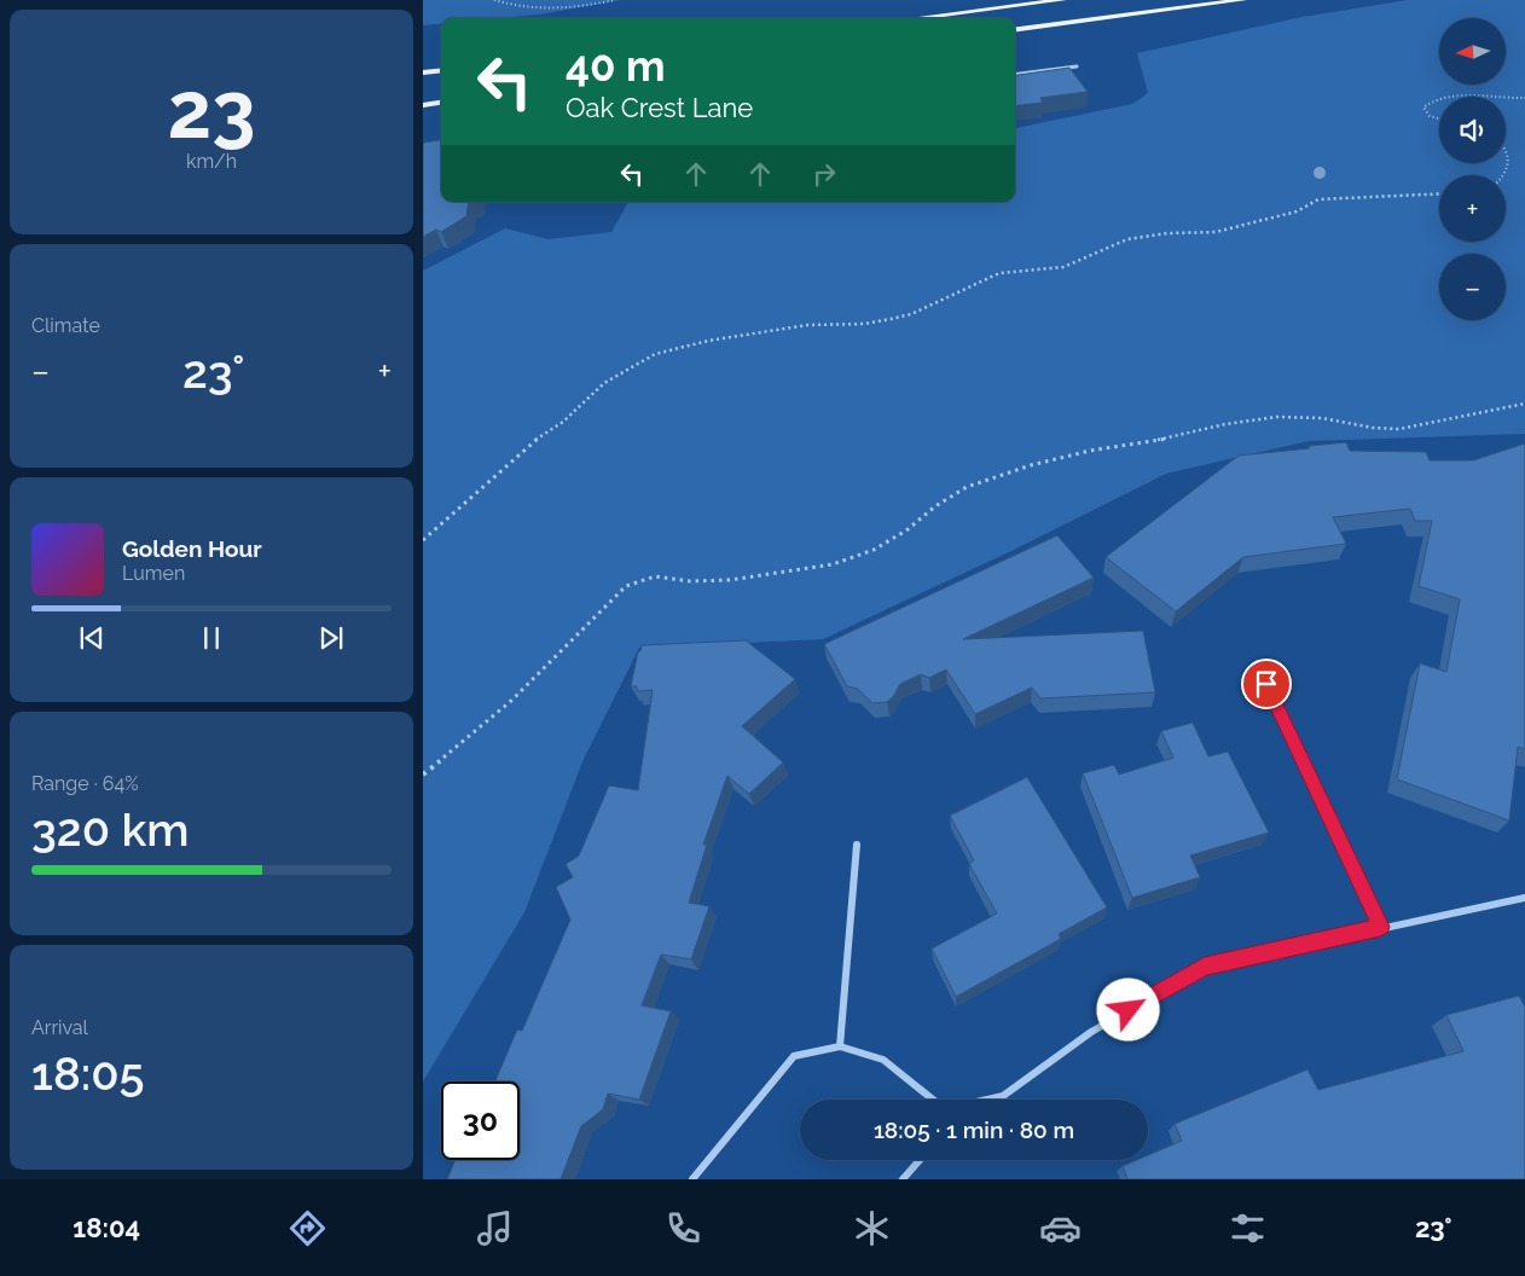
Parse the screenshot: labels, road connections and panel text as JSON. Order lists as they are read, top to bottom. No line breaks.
{"north":"left","page":{"tile":[["23","km/h"],"Climate",["Range · 64%","320 km"],["Arrival","18:05"]],"map_buttons":["+","−"],"turn":["40 m","Oak Crest Lane"],"heat":["−","23°","+"],"song":["Golden Hour","Lumen"],"limit":"30","trip":"18:05 · 1 min · 80 m","tabs":["18:04","23°"]}}
